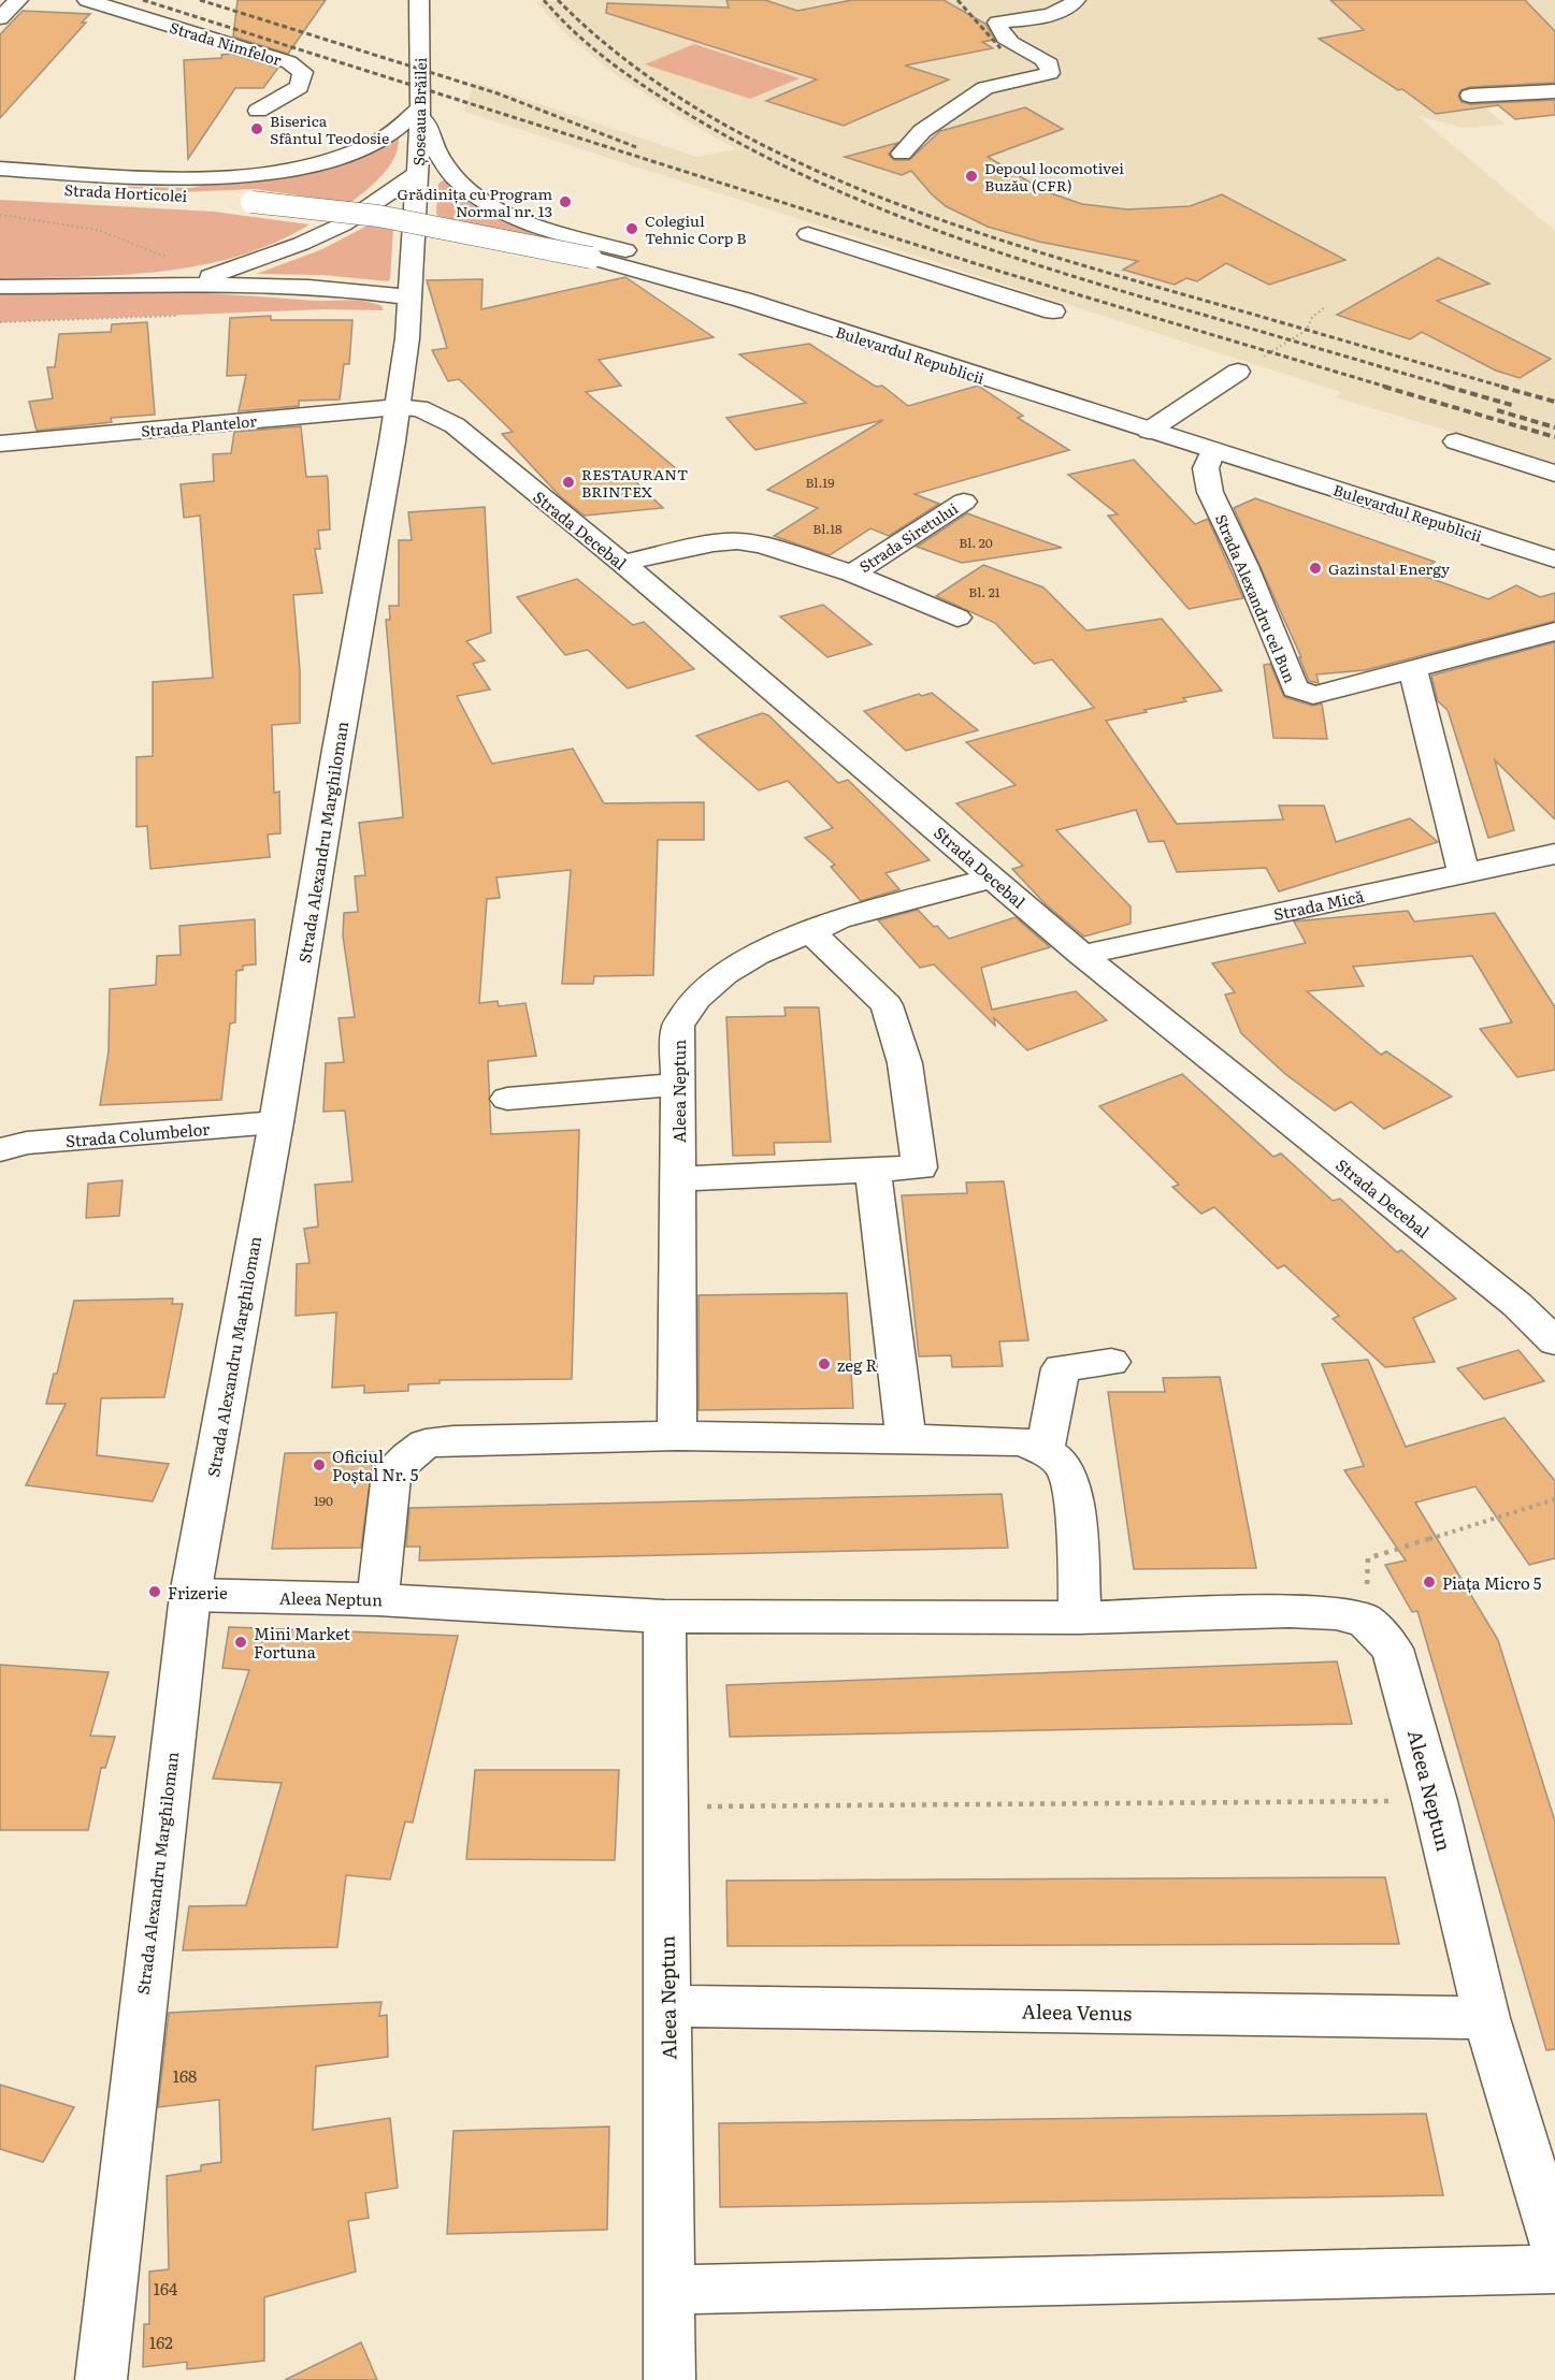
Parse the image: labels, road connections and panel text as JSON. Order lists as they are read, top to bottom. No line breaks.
{"streets":{"street":["Strada Nimfelor","Șoseaua Brăilei","Strada Horticolei","Bulevardul Republicii","Strada Plantelor","Strada Decebal","Strada Siretului","Strada Alexandru cel Bun","Strada Alexandru Marghiloman","Strada Mică","Aleea Neptun","Strada Columbelor","Aleea Venus"]},"crossings":[["Șoseaua Brăilei","Strada Alexandru Marghiloman"],["Bulevardul Republicii","Strada Alexandru cel Bun"],["Strada Plantelor","Strada Decebal"],["Strada Plantelor","Strada Alexandru Marghiloman"],["Strada Decebal","Strada Siretului"],["Strada Decebal","Strada Alexandru Marghiloman"],["Strada Decebal","Strada Mică"],["Strada Decebal","Aleea Neptun"],["Strada Alexandru Marghiloman","Aleea Neptun"],["Strada Alexandru Marghiloman","Strada Columbelor"],["Aleea Neptun","Aleea Venus"]],"places":["Biserica Sfântul Teodosie","Depoul locomotivei Buzău (CFR)","Grădinița cu Program Normal nr. 13","Colegiul Tehnic Corp B","RESTAURANT BRINTEX","Gazinstal Energy","zeg R","Oficiul Poștal Nr. 5","Piața Micro 5","Frizerie","Mini Market Fortuna"],"house_numbers":["Bl.19","Bl.18","Bl. 20","Bl. 21","190","168","164","162"]}
